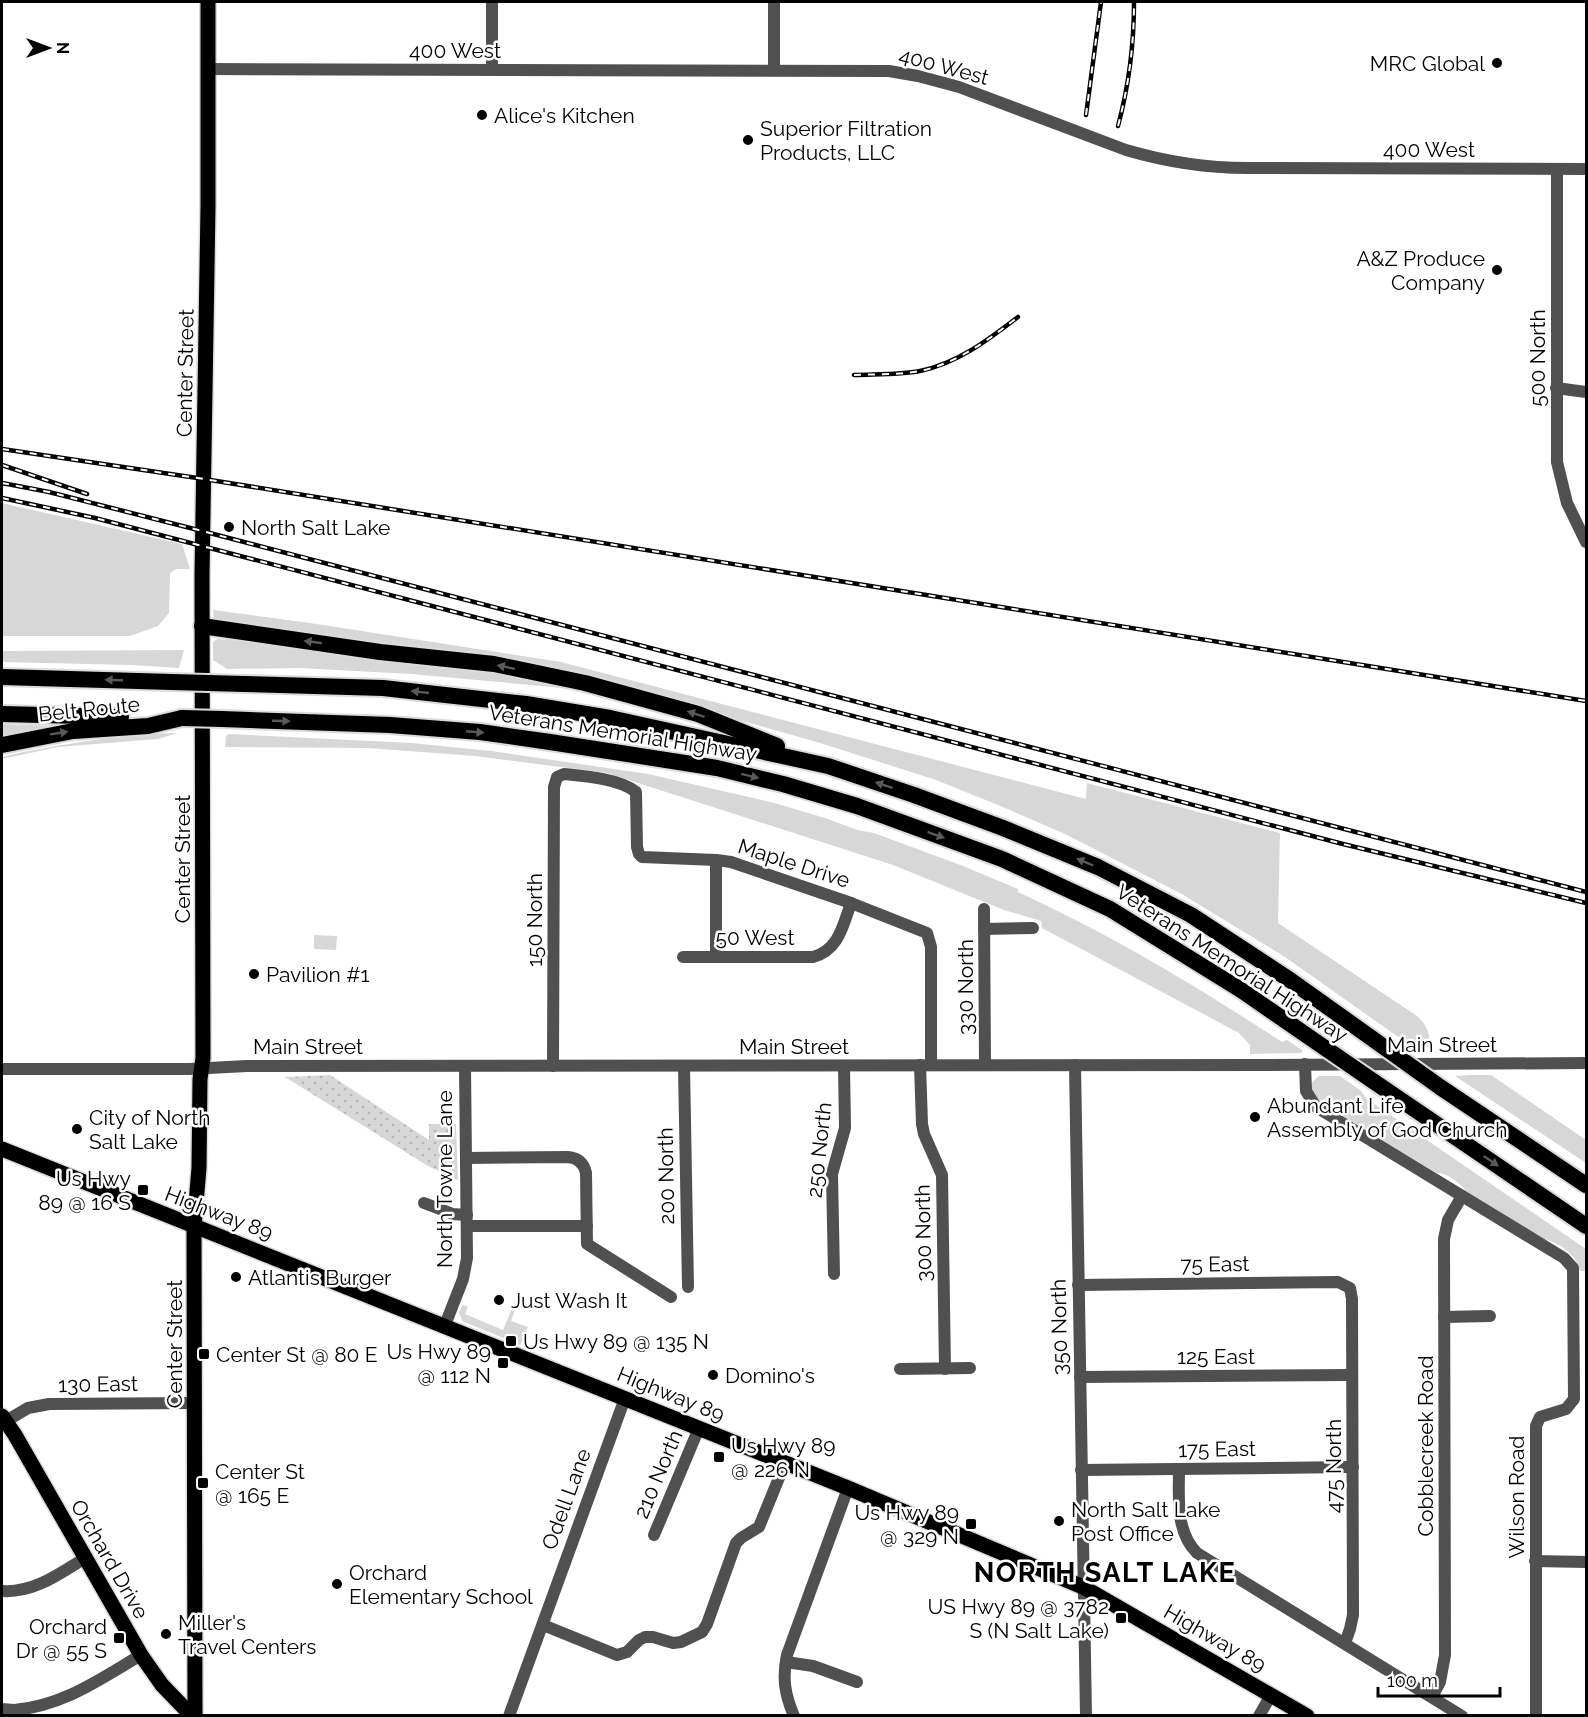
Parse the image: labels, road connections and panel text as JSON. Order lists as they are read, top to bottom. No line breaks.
{"streets":{"highway":["Belt Route","Veterans Memorial Highway"],"main road":["Center Street","Highway 89","Orchard Drive"],"street":["400 West","500 North","Maple Drive","150 North","50 West","330 North","Main Street","250 North","200 North","North Towne Lane","300 North","75 East","350 North","125 East","130 East","Cobblecreek Road","175 East","475 North","210 North","Wilson Road","Odell Lane"]},"crossings":[["400 West","500 North"],["400 West","Center Street"],["Center Street","Main Street"],["Center Street","Highway 89"],["Center Street","130 East"],["Center Street","Orchard Drive"],["Belt Route","Veterans Memorial Highway"],["Maple Drive","150 North"],["Maple Drive","50 West"],["Maple Drive","300 North"],["150 North","Main Street"],["330 North","Main Street"],["Main Street","250 North"],["Main Street","200 North"],["Main Street","North Towne Lane"],["Main Street","300 North"],["Main Street","350 North"],["North Towne Lane","Highway 89"],["Highway 89","350 North"],["Highway 89","210 North"],["Highway 89","Odell Lane"],["75 East","350 North"],["75 East","475 North"],["350 North","125 East"],["350 North","175 East"],["125 East","475 North"],["130 East","Orchard Drive"],["Cobblecreek Road","Wilson Road"],["175 East","475 North"]],"one_way":["Belt Route"],"districts":["NORTH SALT LAKE"],"places":{"other":["MRC Global","Alice's Kitchen","Superior Filtration Products, LLC","A&Z Produce Company","North Salt Lake","Pavilion #1","Abundant Life Assembly of God Church","City of North Salt Lake","Atlantis Burger","Just Wash It","Domino's","North Salt Lake Post Office","Orchard Elementary School","Miller's Travel Centers"],"transit":["Us Hwy 89 @ 16 S","Us Hwy 89 @ 135 N","Center St @ 80 E","Us Hwy 89 @ 112 N","Us Hwy 89 @ 226 N","Center St @ 165 E","Us Hwy 89 @ 329 N","US Hwy 89 @ 3782 S (N Salt Lake)","Orchard Dr @ 55 S"]},"scale_bar":"100 m","north":"right"}
